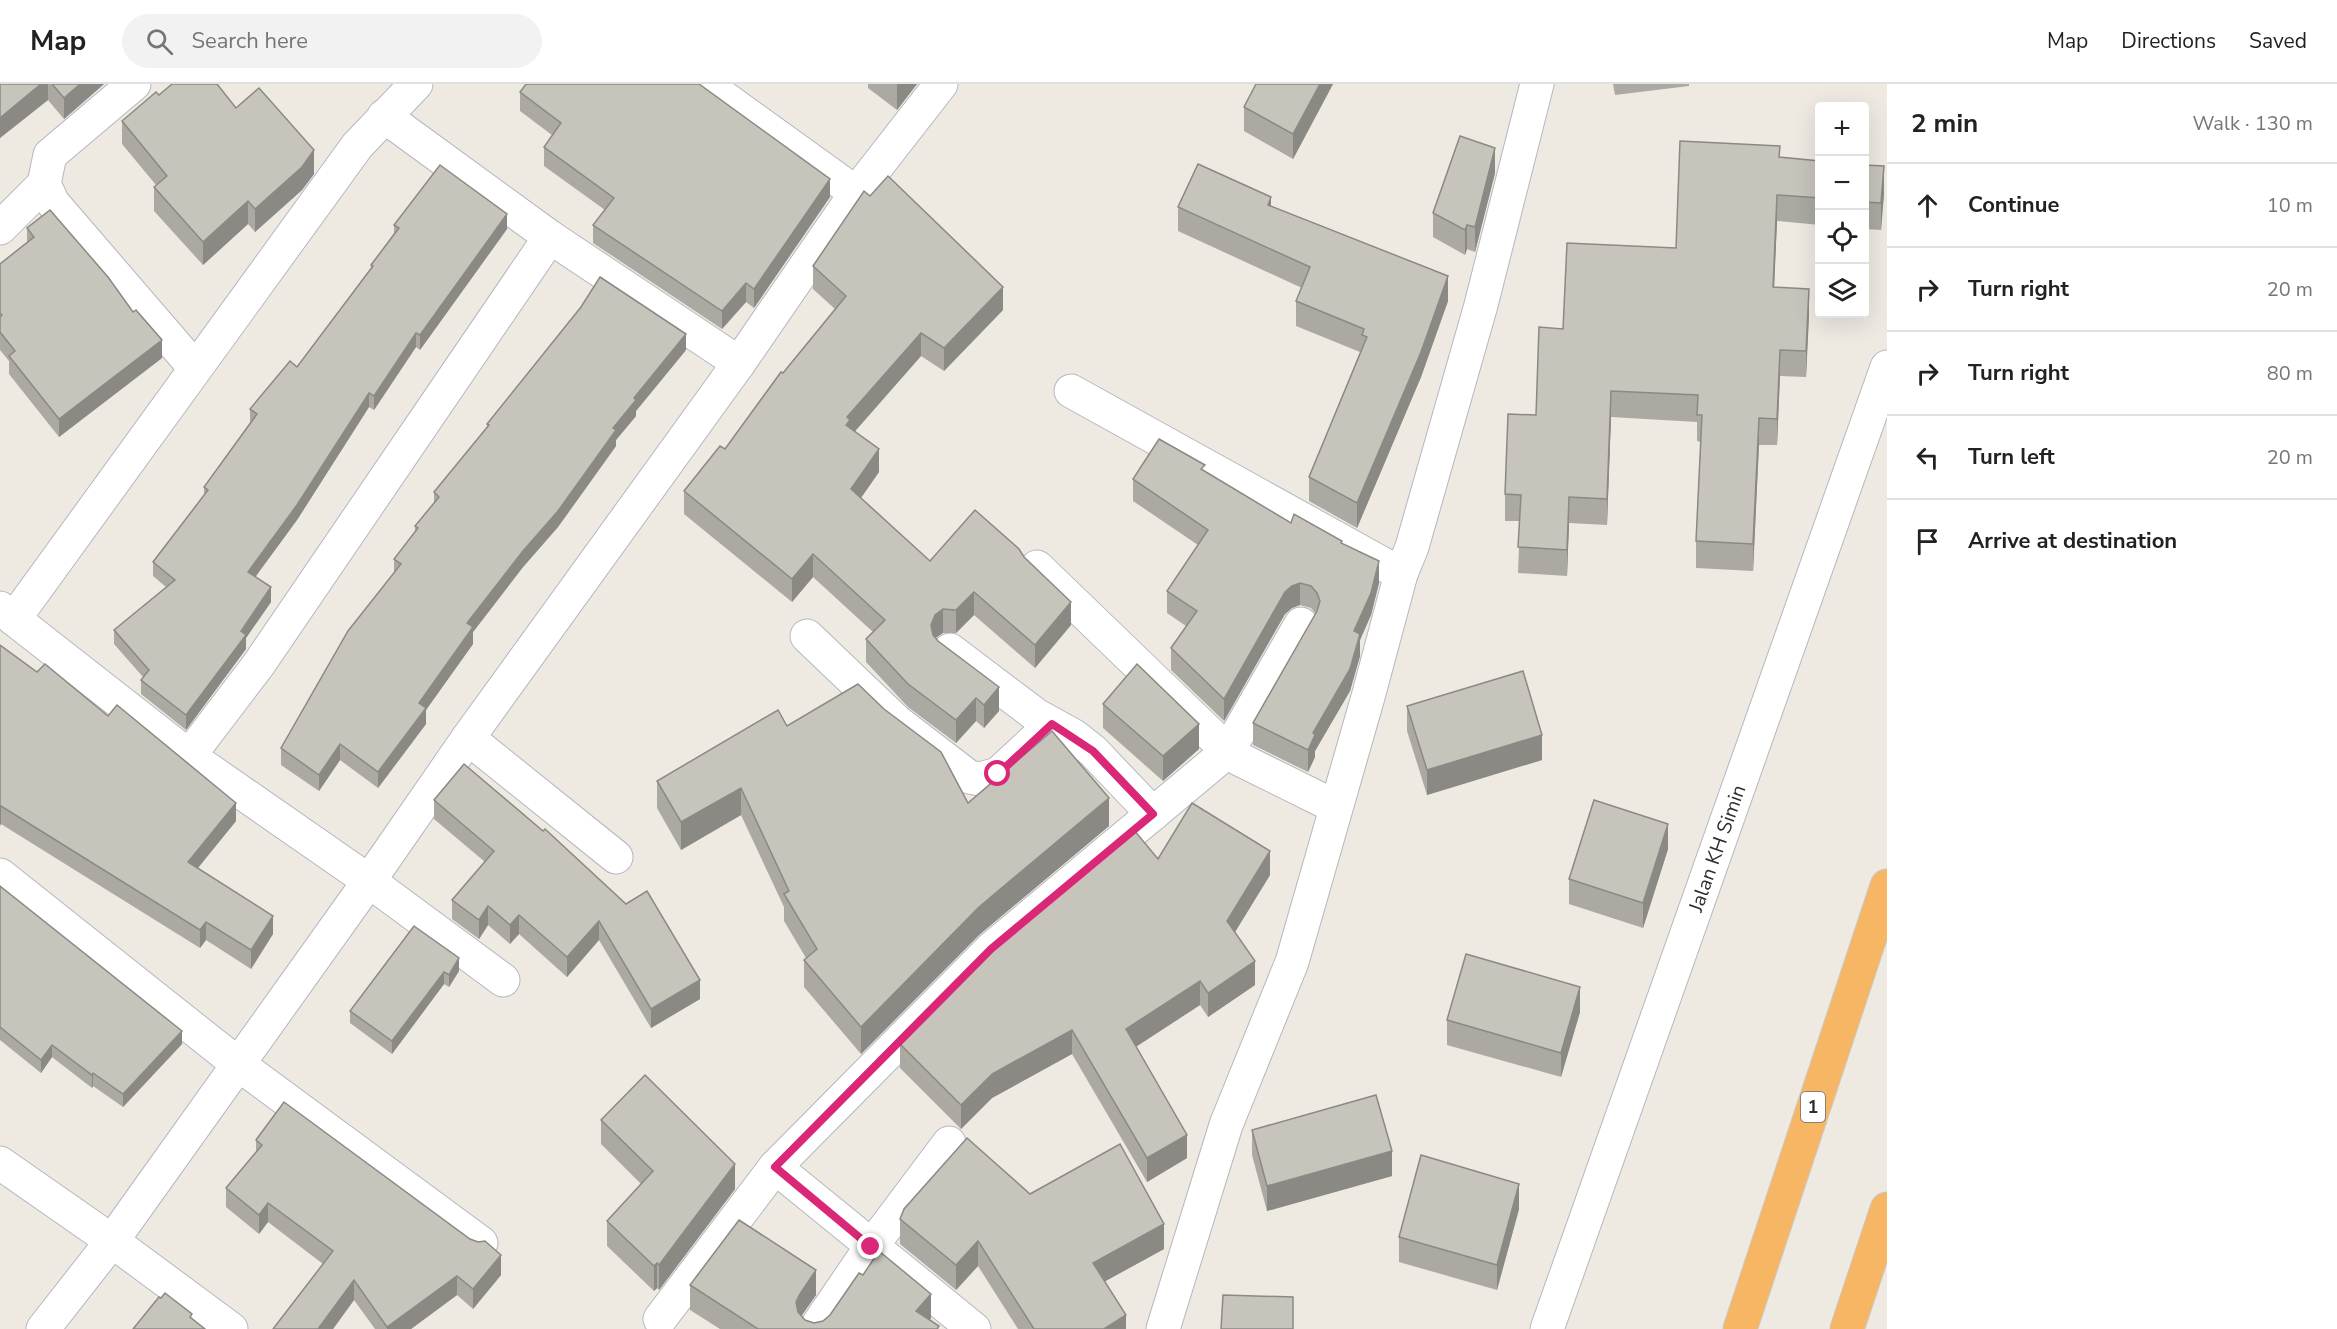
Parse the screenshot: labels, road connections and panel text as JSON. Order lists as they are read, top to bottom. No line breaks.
{"streets":{"highway":["1"],"street":["Jalan KH Simin"]},"page":{"header":"Map","search":"Search here","nav":["Map","Directions","Saved"],"heading":["2 min","Walk · 130 m"],"map_buttons":["+","−"],"list":[["Continue","10 m"],["Turn right","20 m"],["Turn right","80 m"],["Turn left","20 m"],"Arrive at destination"]}}
